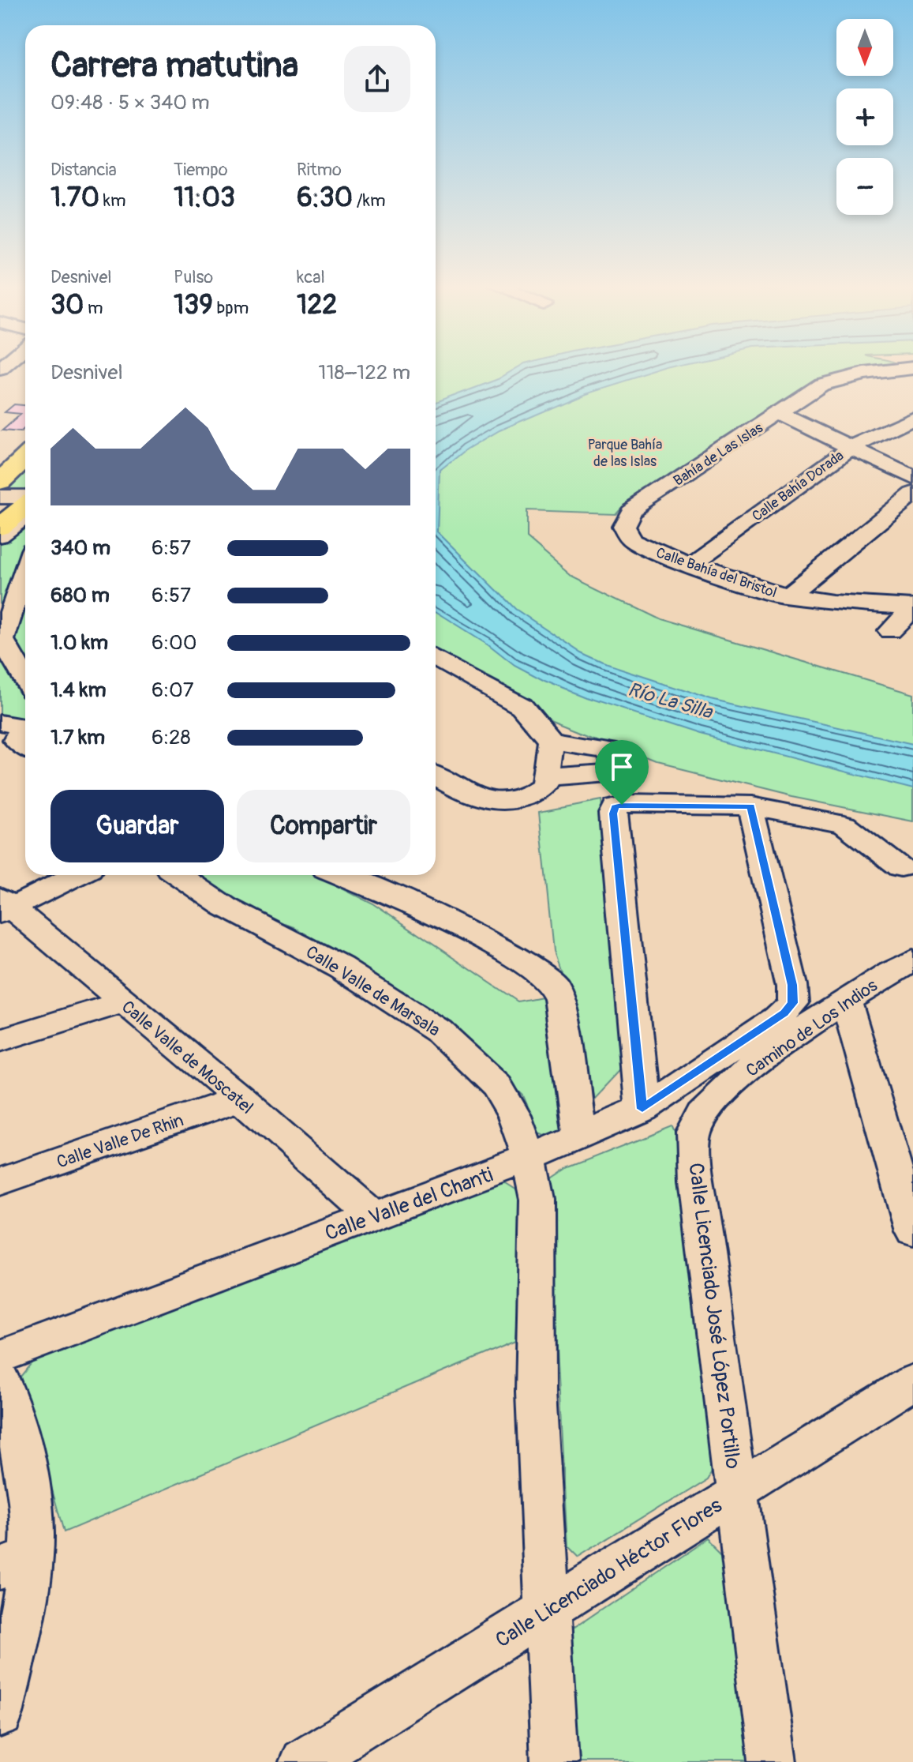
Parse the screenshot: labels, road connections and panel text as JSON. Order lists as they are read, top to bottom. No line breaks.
{"streets":{"street":["Bahía de Las Islas","Calle Bahía Dorada","Calle Bahía del Bristol","Calle Valle de Marsala","Camino de Los Indios","Calle Valle de Moscatel","Calle Valle De Rhin","Calle Valle del Chanti","Calle Licenciado José López Portillo","Calle Licenciado Héctor Flores"]},"crossings":[["Bahía de Las Islas","Calle Bahía del Bristol"],["Calle Bahía Dorada","Calle Bahía del Bristol"],["Calle Valle de Marsala","Calle Valle del Chanti"],["Camino de Los Indios","Calle Licenciado José López Portillo"],["Calle Valle de Moscatel","Calle Valle De Rhin"],["Calle Valle de Moscatel","Calle Valle del Chanti"],["Calle Licenciado José López Portillo","Calle Licenciado Héctor Flores"]],"water":["Río La Silla"],"parks":["Parque Bahía de las Islas"],"north":"bottom","page":{"map_buttons":["+","−"],"heading":["Carrera matutina","09:48 · 5 × 340 m"],"stats":[["Distancia","1.70 km"],["Tiempo","11:03"],["Ritmo","6:30 /km"],["Desnivel","30 m"],["Pulso","139 bpm"],["kcal","122"]],"chart":["Desnivel","118–122 m"],"list":[{"name":"340 m","note":"6:57"},{"name":"680 m","note":"6:57"},{"name":"1.0 km","note":"6:00"},{"name":"1.4 km","note":"6:07"},{"name":"1.7 km","note":"6:28"}],"buttons":["Guardar","Compartir"]}}
